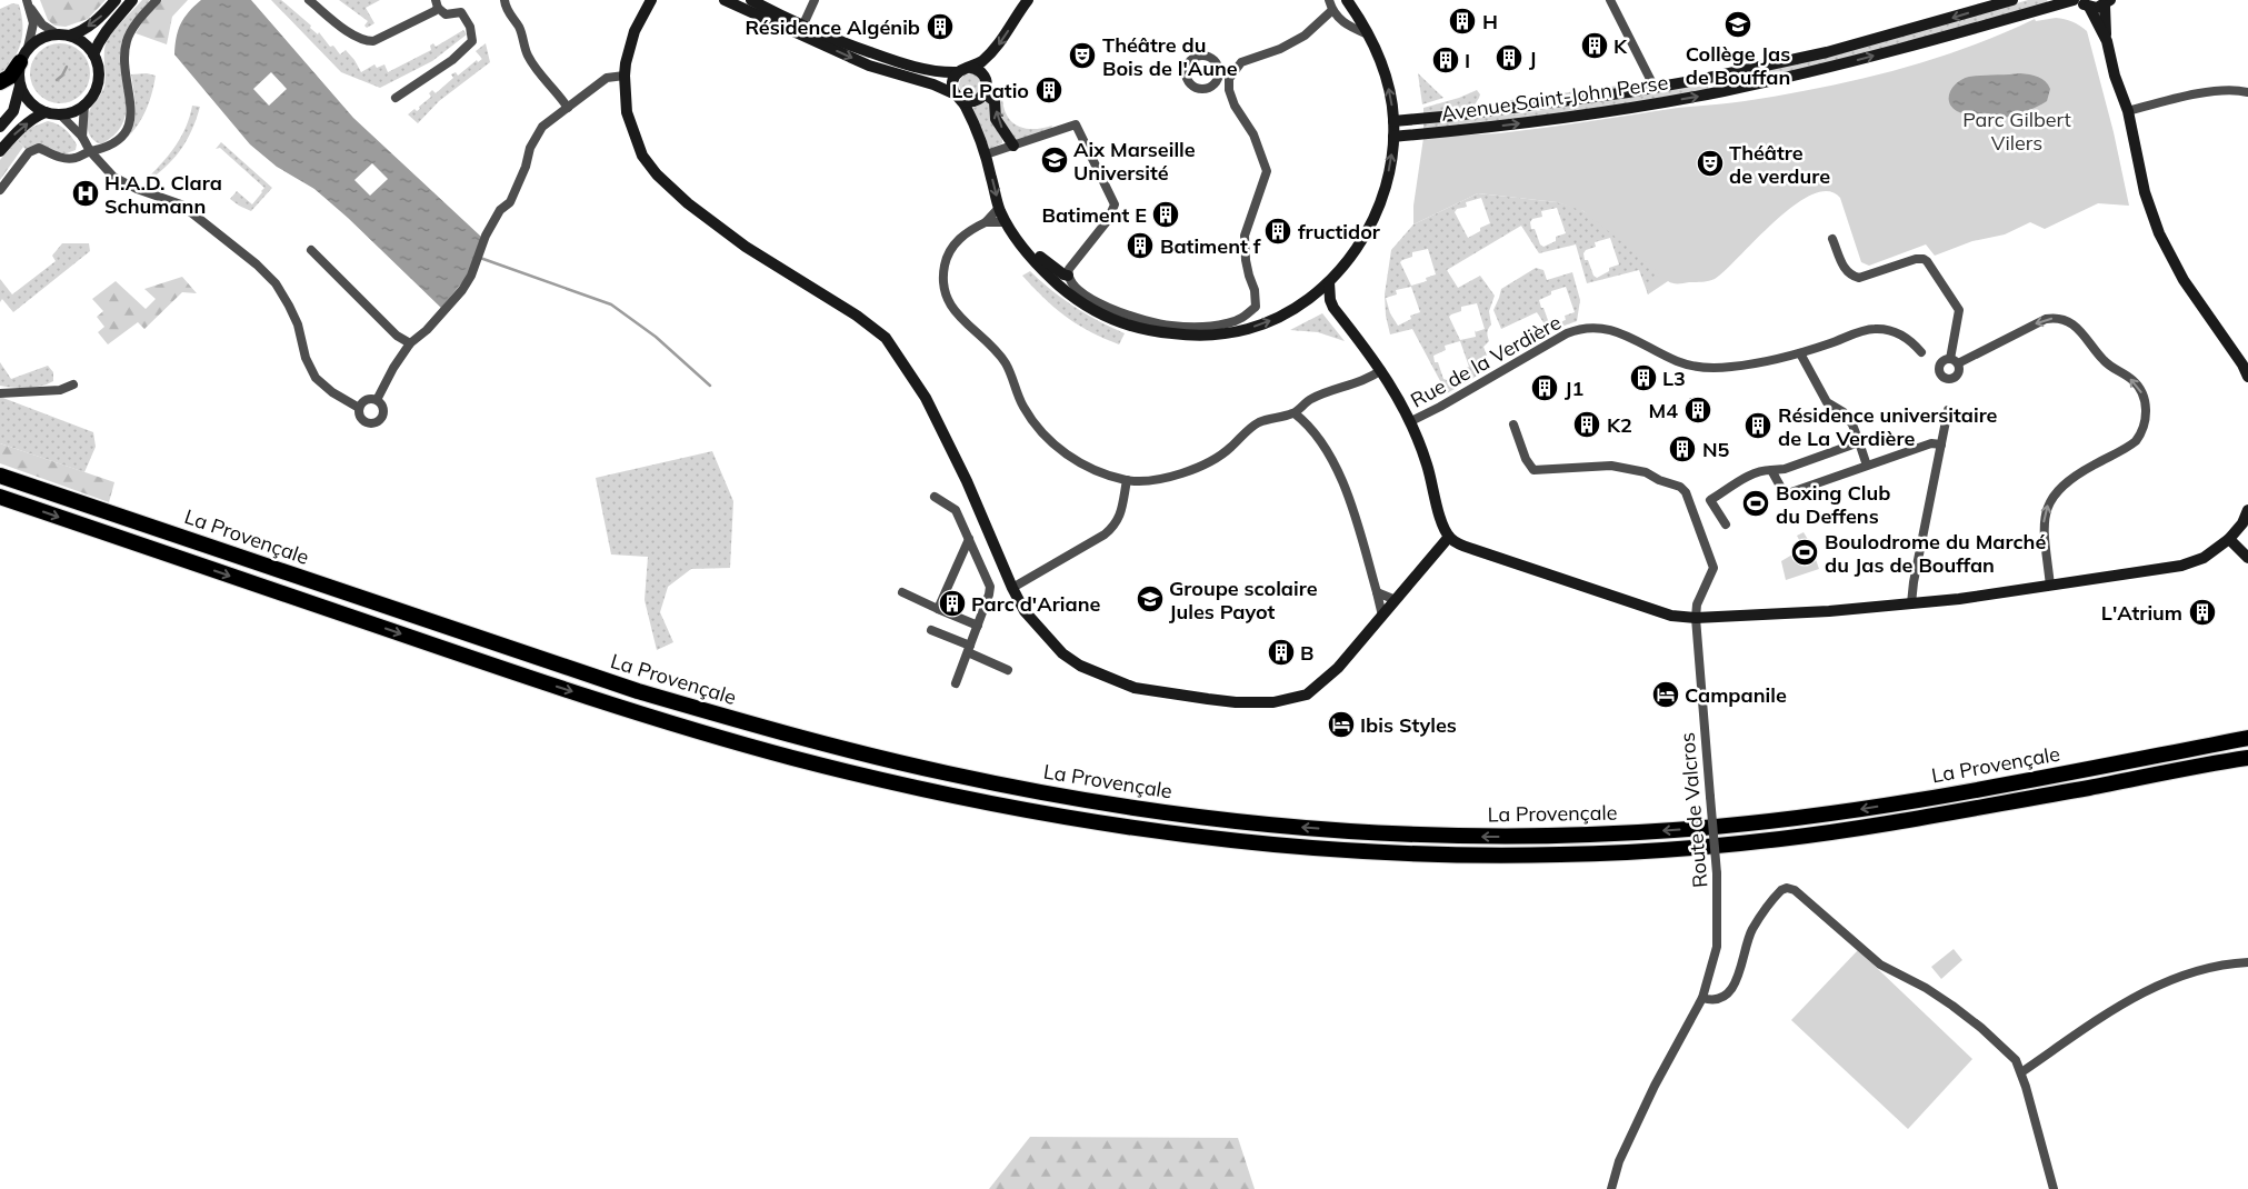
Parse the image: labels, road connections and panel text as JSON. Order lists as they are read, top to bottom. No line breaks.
{"streets":{"highway":["La Provençale"],"main road":["Avenue Saint-John Perse"],"street":["Rue de la Verdière","Route de Valcros"]},"parks":["Parc Gilbert Vilers"],"places":{"building":["H","Résidence Algénib","K","J","I","Le Patio","Batiment E","fructidor","Batiment f","L3","J1","M4","K2","Résidence universitaire de La Verdière","N5","Parc d'Ariane","L'Atrium","B"],"school or university":["Collège Jas de Bouffan","Aix Marseille Université","Groupe scolaire Jules Payot"],"theatre":["Théâtre du Bois de l'Aune","Théâtre de verdure"],"hospital":["H.A.D. Clara Schumann"],"sports":["Boxing Club du Deffens","Boulodrome du Marché du Jas de Bouffan"],"hotel":["Campanile","Ibis Styles"]}}
